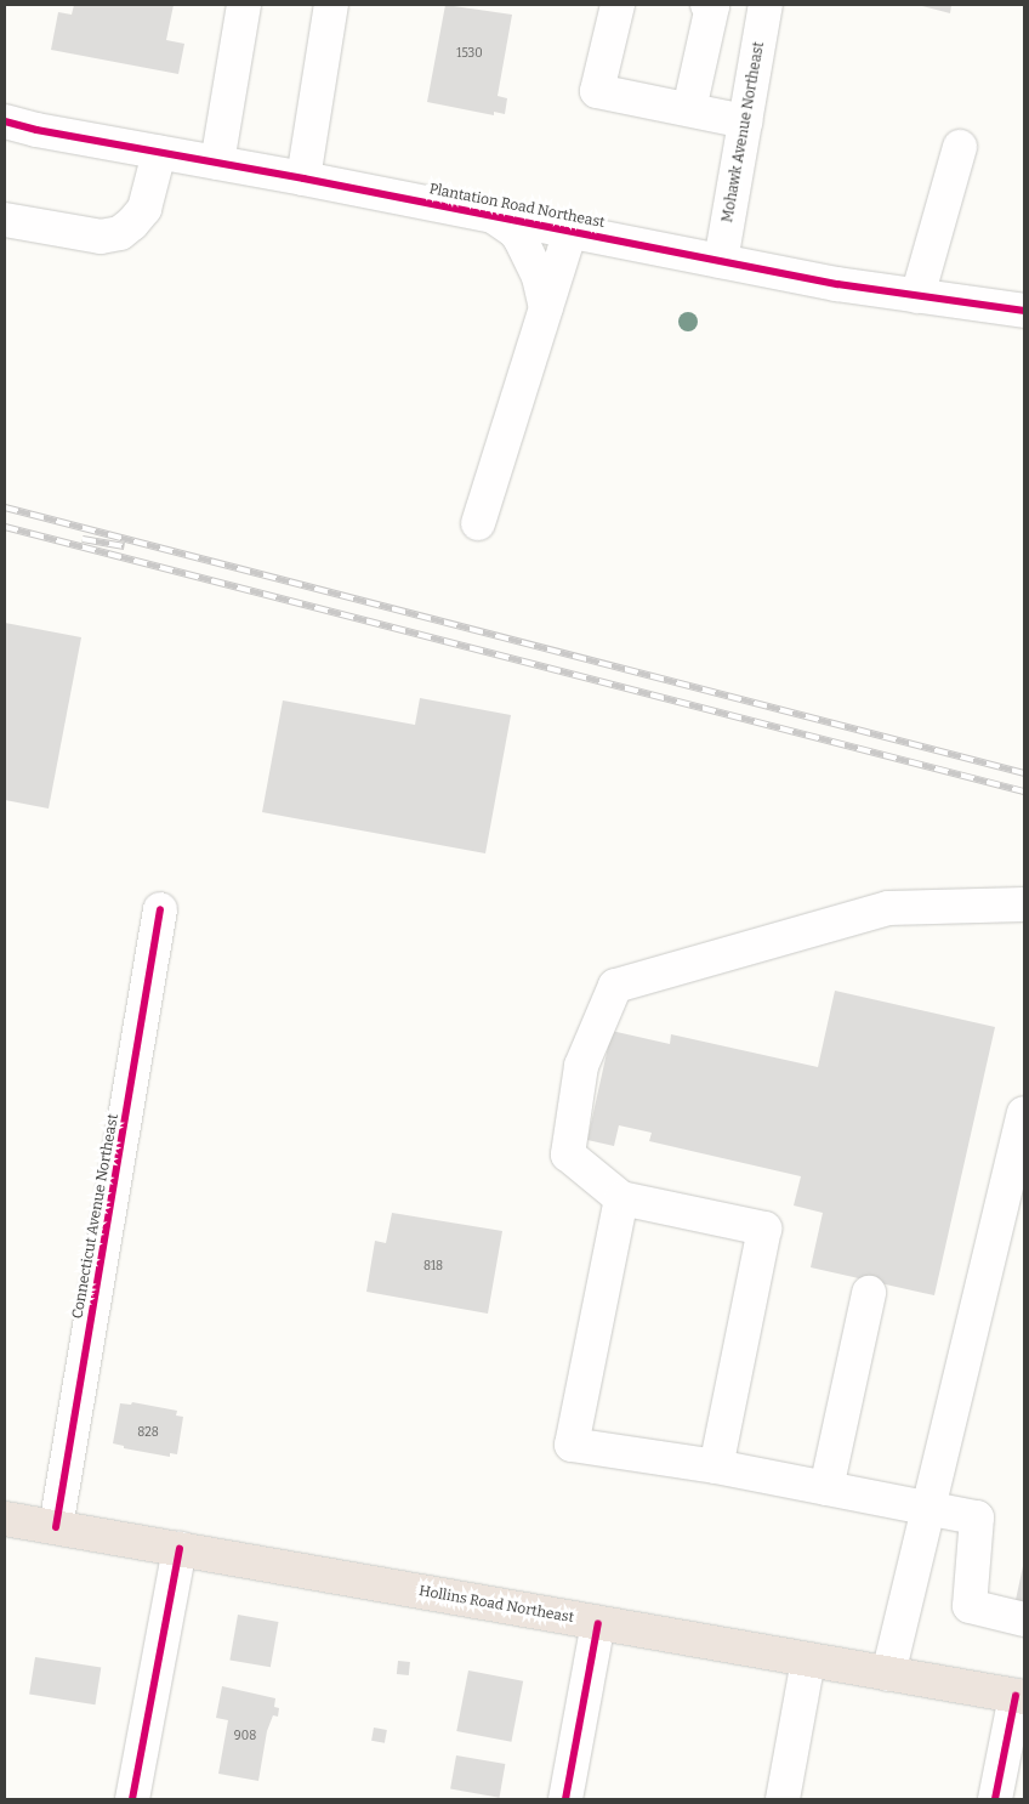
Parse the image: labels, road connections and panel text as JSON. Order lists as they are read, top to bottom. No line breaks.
{"streets":{"main road":["Hollins Road Northeast"],"street":["Mohawk Avenue Northeast","Plantation Road Northeast","Connecticut Avenue Northeast"]},"crossings":[["Mohawk Avenue Northeast","Plantation Road Northeast"],["Connecticut Avenue Northeast","Hollins Road Northeast"]],"house_numbers":["1530","818","828","908"]}
